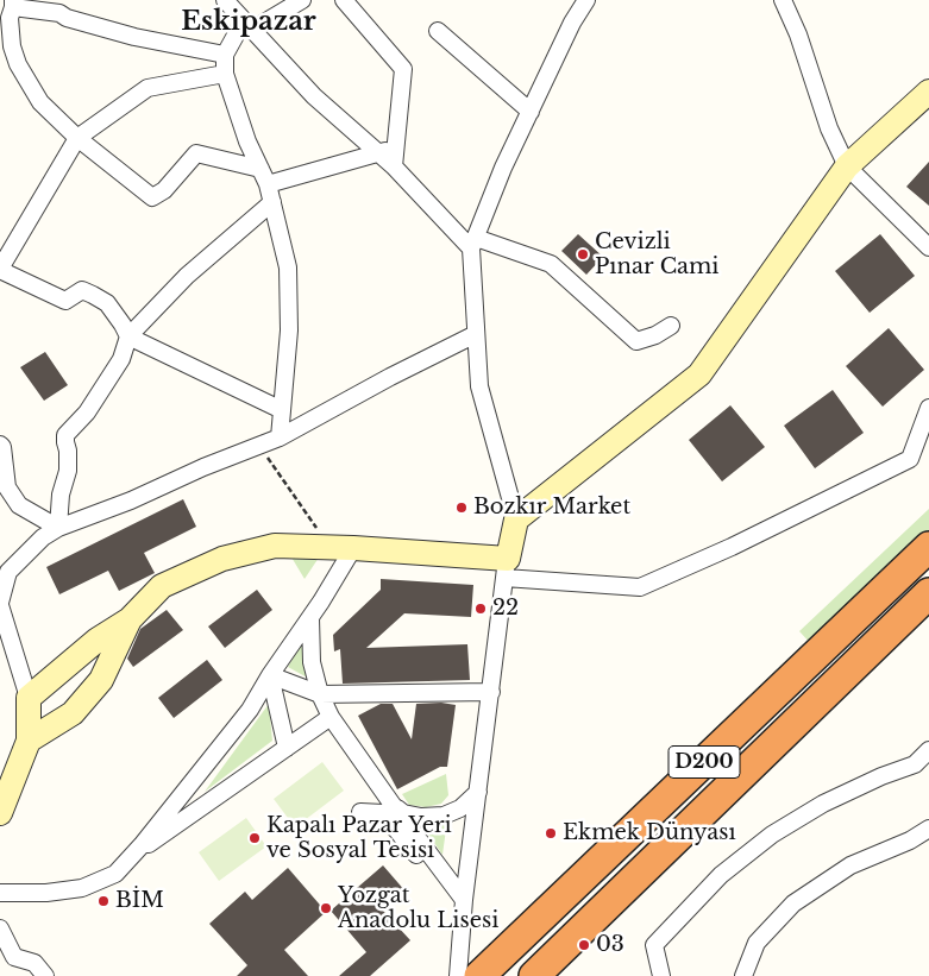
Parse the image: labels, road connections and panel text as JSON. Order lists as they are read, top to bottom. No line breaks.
{"streets":{"highway":["D200"]},"districts":["Eskipazar"],"places":["Cevizli Pınar Cami","Bozkır Market","22","Ekmek Dünyası","Kapalı Pazar Yeri ve Sosyal Tesisi","BİM","Yozgat Anadolu Lisesi","03"]}
